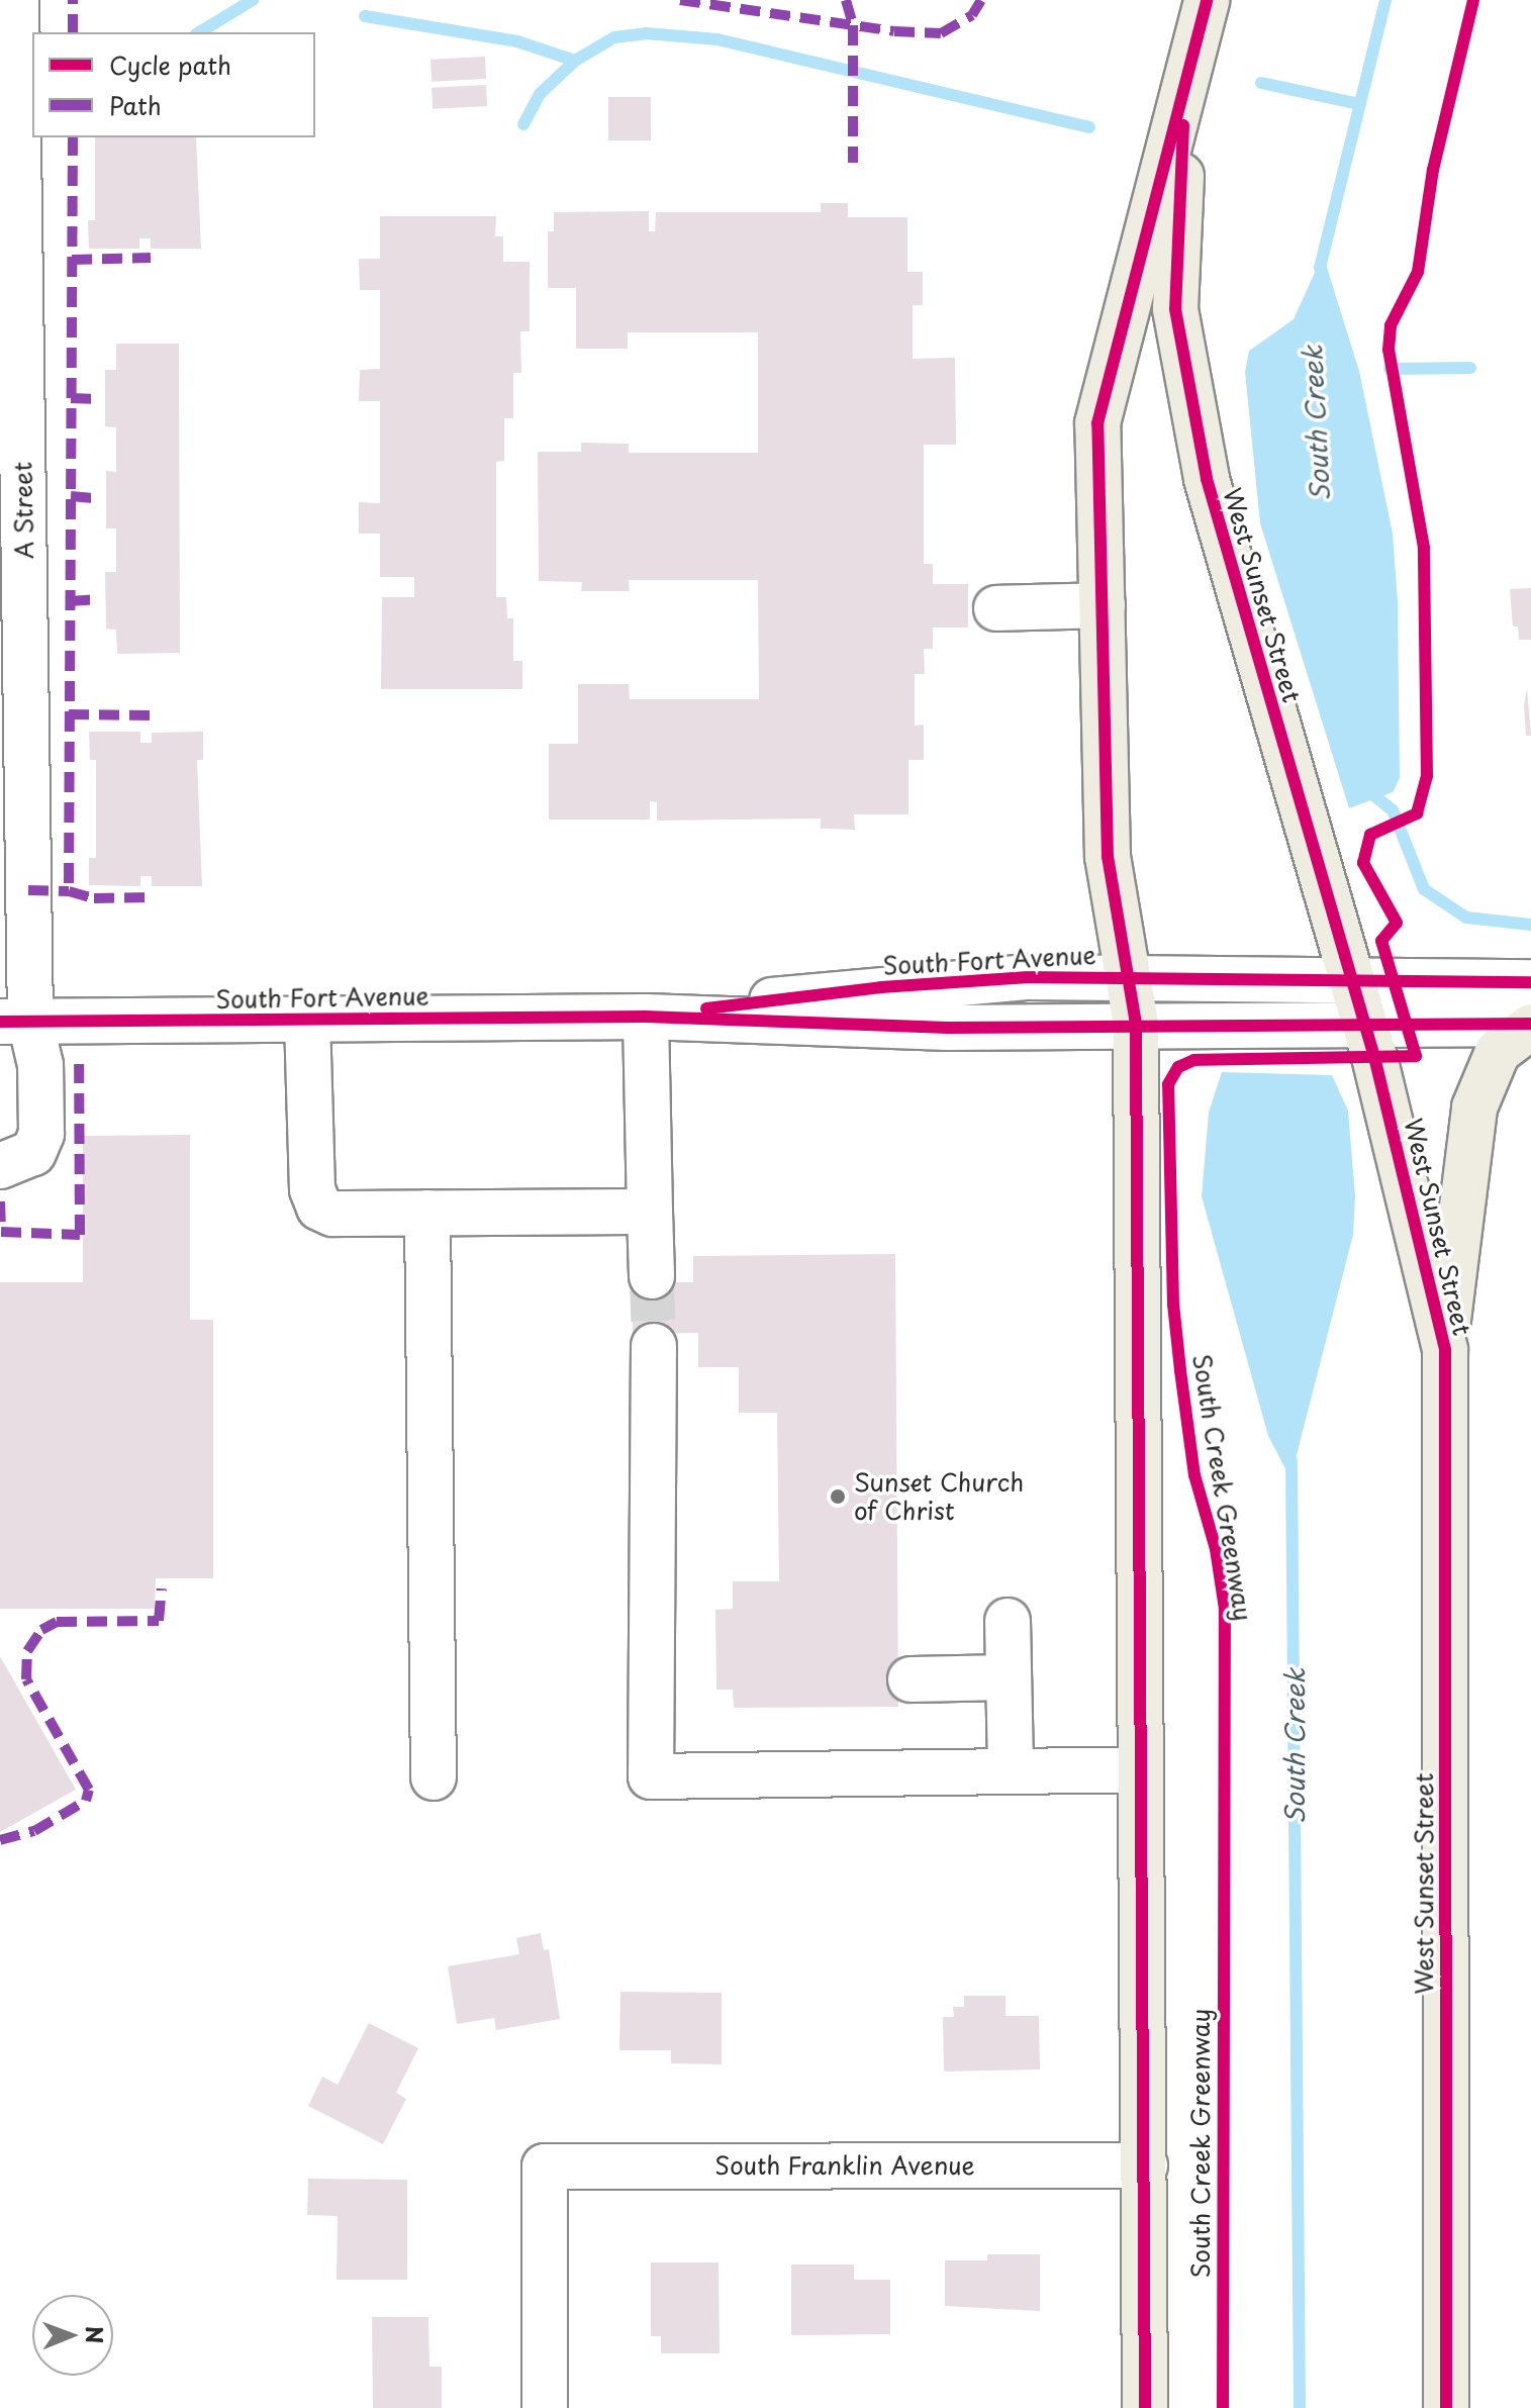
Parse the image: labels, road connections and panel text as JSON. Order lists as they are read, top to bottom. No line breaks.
{"streets":{"main road":["West Sunset Street"],"street":["A Street","South Fort Avenue","South Franklin Avenue"],"cycle path":["South Creek Greenway"]},"crossings":[["A Street","South Fort Avenue"],["West Sunset Street","South Fort Avenue"],["West Sunset Street","South Franklin Avenue"]],"water":["South Creek"],"places":["Sunset Church of Christ"],"legend":["Cycle path","Path"],"north":"right"}
